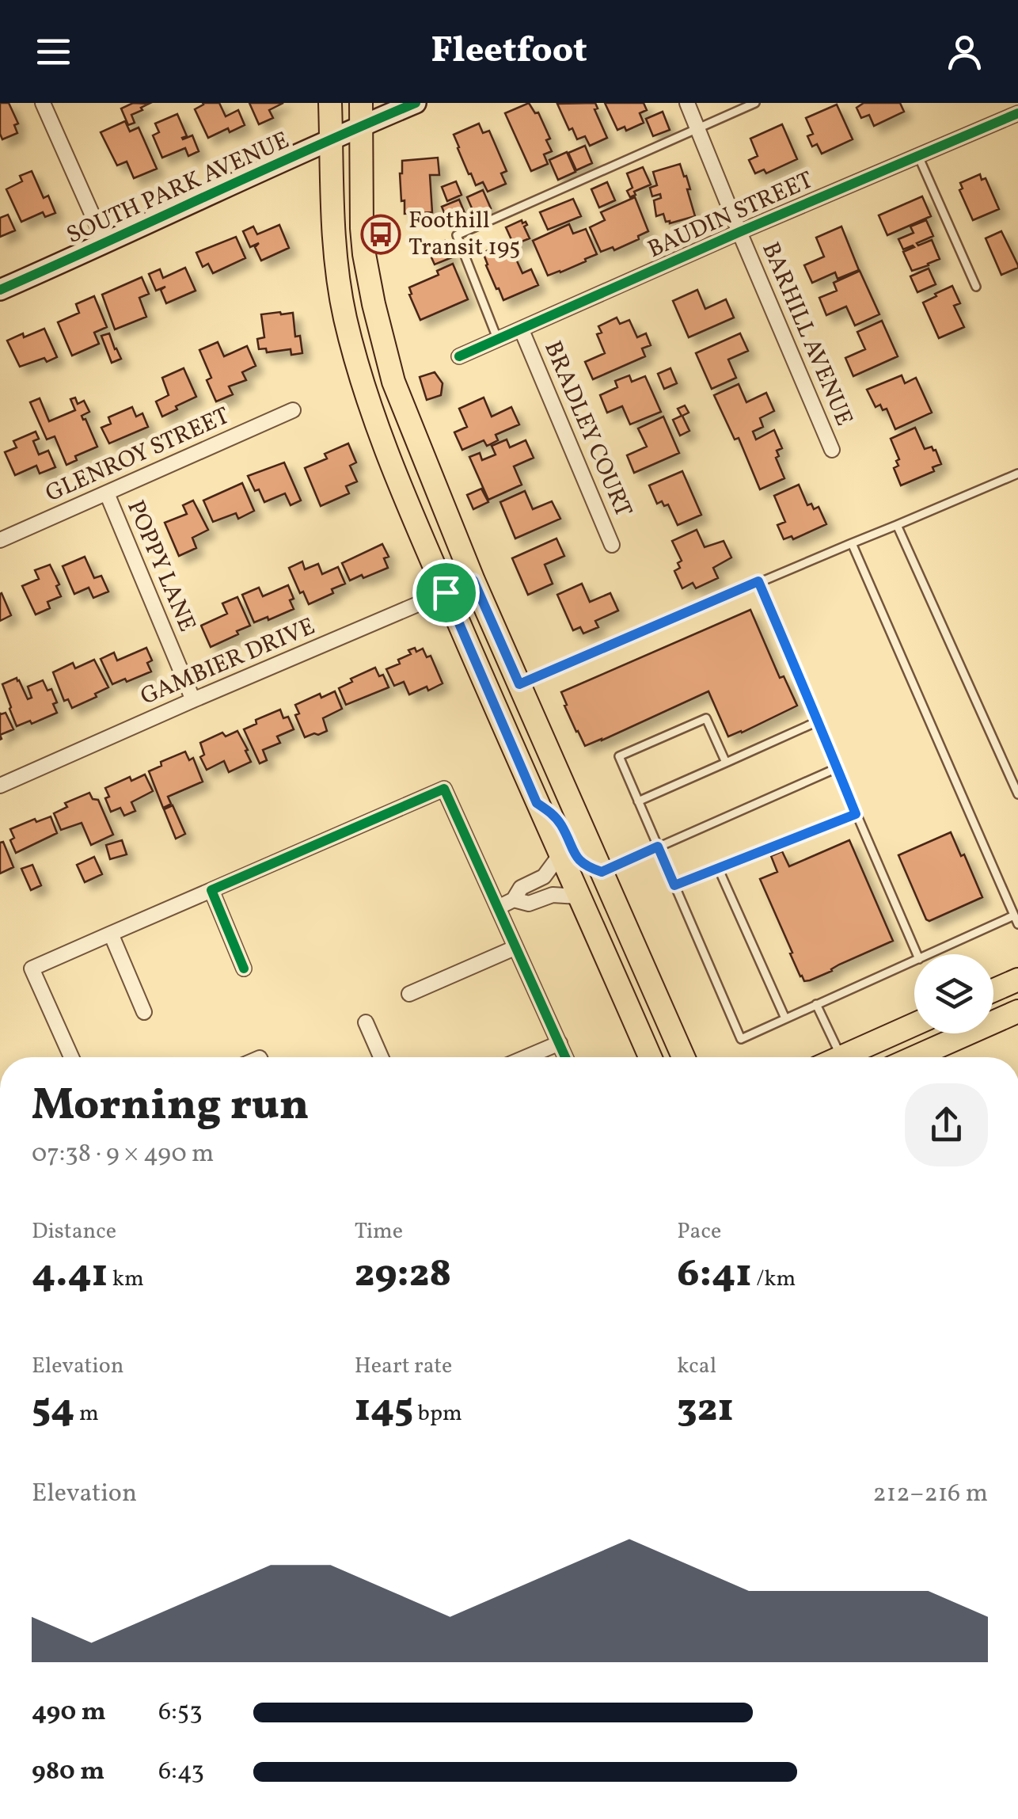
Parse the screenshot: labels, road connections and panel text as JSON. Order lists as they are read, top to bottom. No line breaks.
{"streets":{"street":["SOUTH PARK AVENUE","BAUDIN STREET","BARHILL AVENUE","BRADLEY COURT","GLENROY STREET","POPPY LANE","GAMBIER DRIVE"]},"crossings":[["BAUDIN STREET","BARHILL AVENUE"],["BAUDIN STREET","BRADLEY COURT"],["GLENROY STREET","POPPY LANE"],["POPPY LANE","GAMBIER DRIVE"]],"places":{"bus stop":["Foothill Transit 195"]},"page":{"header":"Fleetfoot","heading":["Morning run","07:38 · 9 × 490 m"],"stats":[["Distance","4.41 km"],["Time","29:28"],["Pace","6:41 /km"],["Elevation","54 m"],["Heart rate","145 bpm"],["kcal","321"]],"chart":["Elevation","212–216 m"],"list":[{"name":"490 m","note":"6:53"},{"name":"980 m","note":"6:43"}]}}
